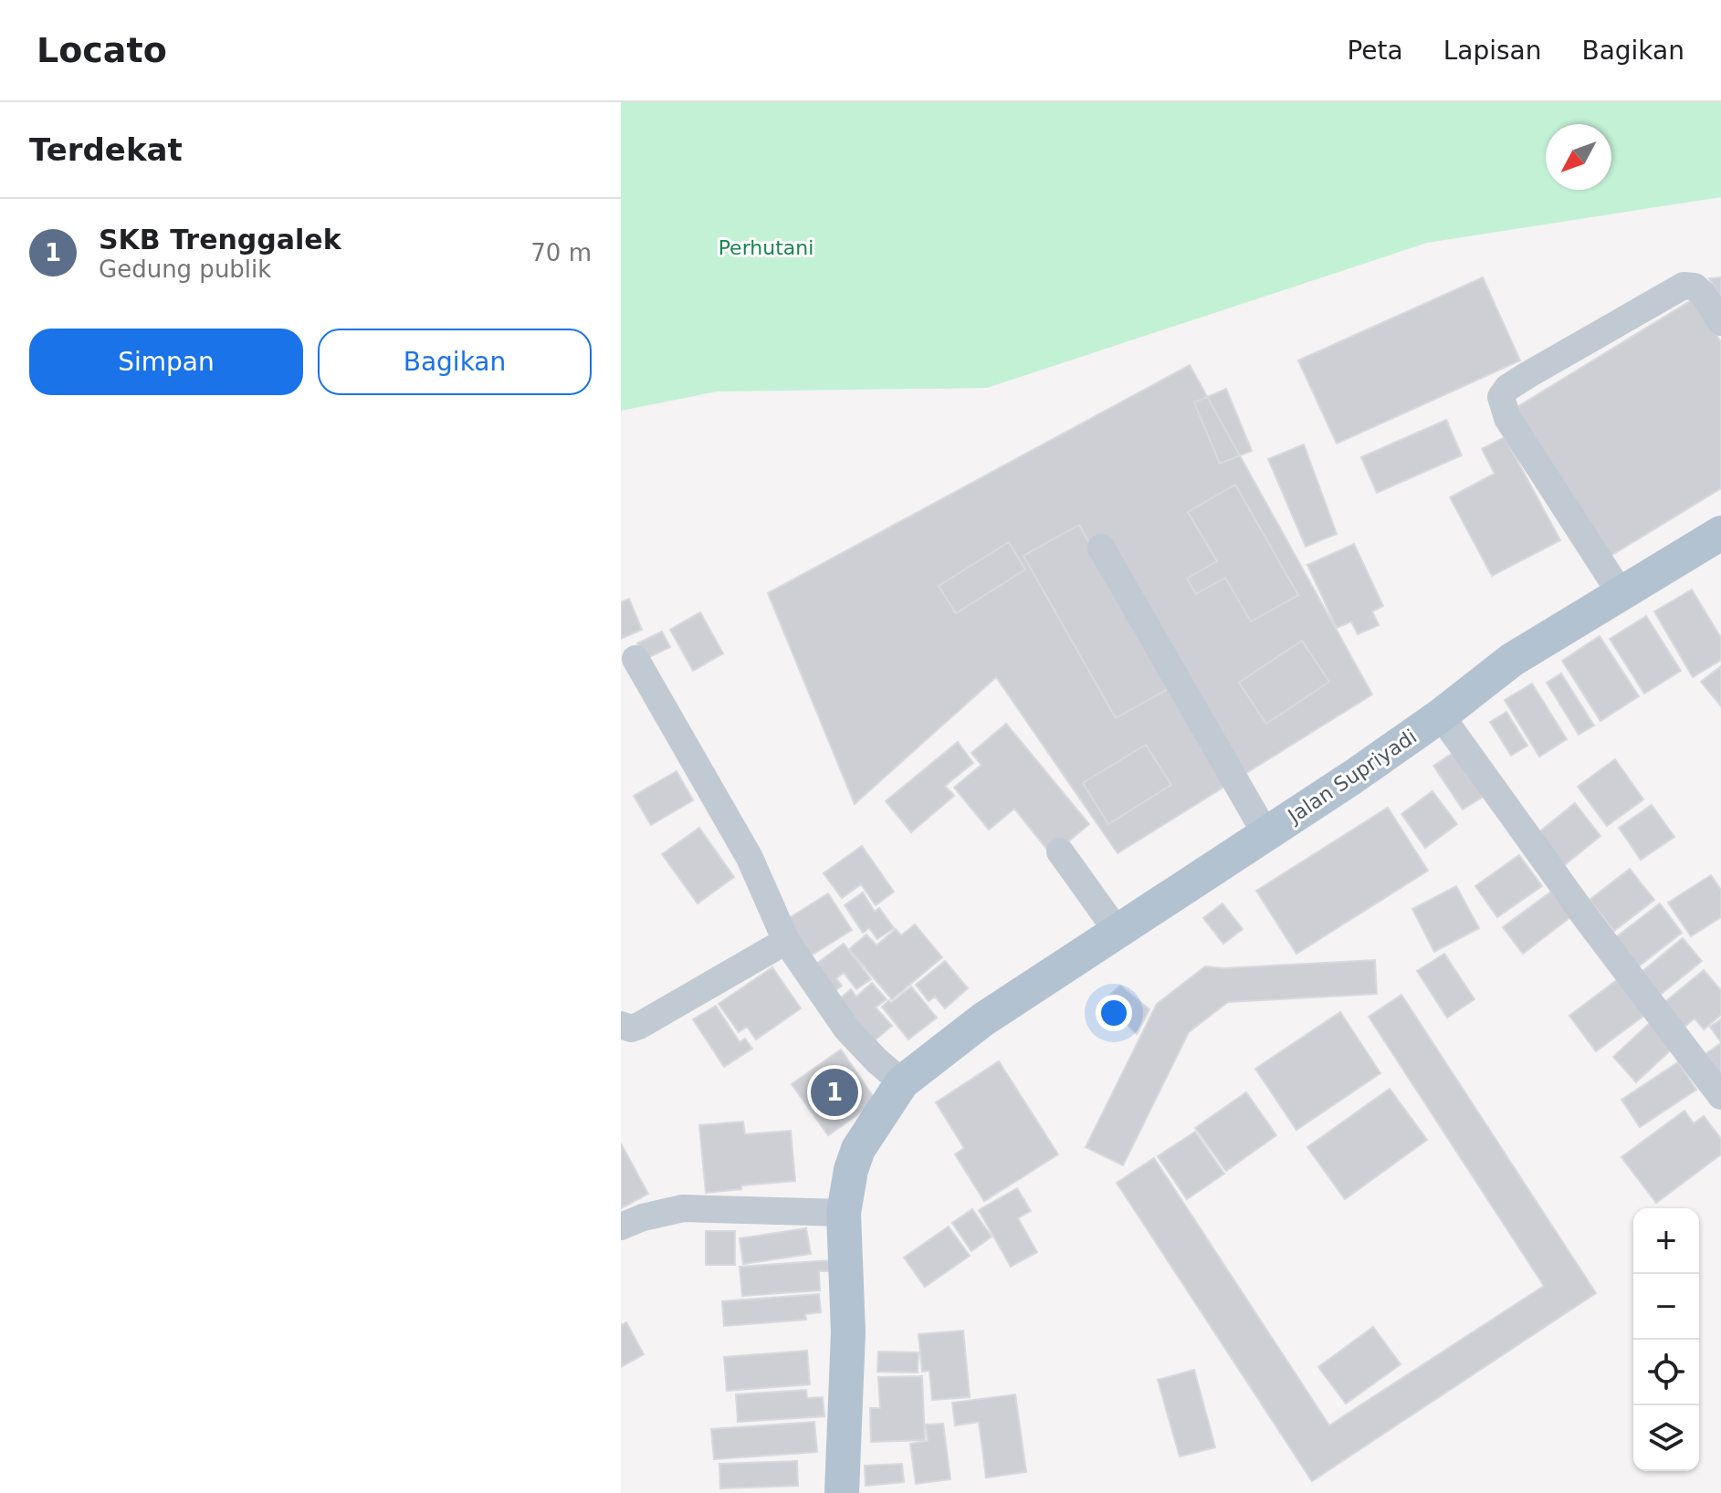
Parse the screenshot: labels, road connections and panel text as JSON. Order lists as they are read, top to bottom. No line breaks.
{"streets":{"main road":["Jalan Supriyadi"]},"parks":["Perhutani"],"north":"bottom left","page":{"header":"Locato","nav":["Peta","Lapisan","Bagikan"],"heading":"Terdekat","list":[{"mark":"1","name":"SKB Trenggalek","note":"Gedung publik","value":"70 m"}],"buttons":["Simpan","Bagikan"],"pins":"1","map_buttons":["+","−"]}}
